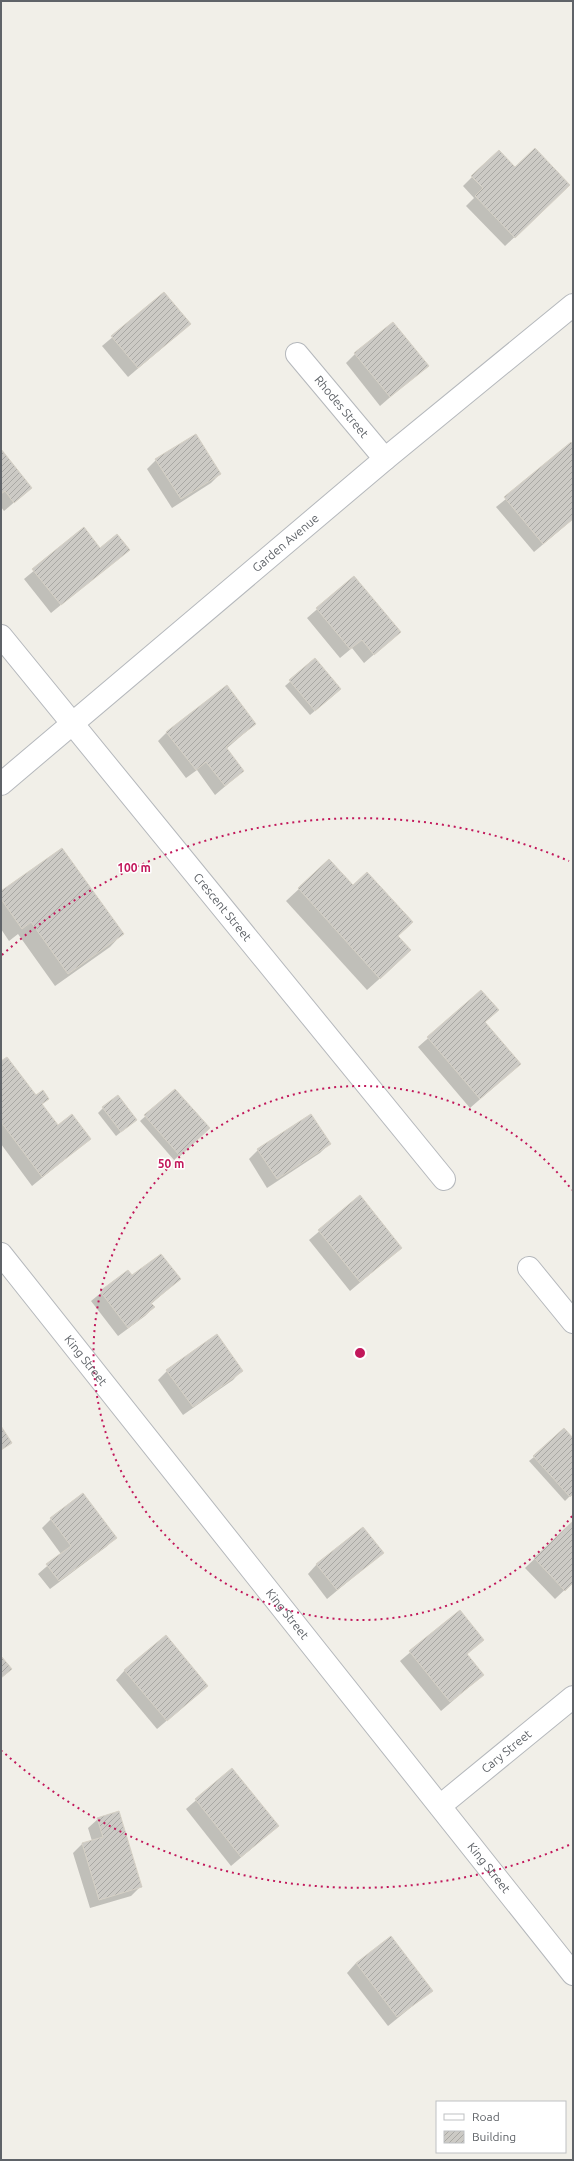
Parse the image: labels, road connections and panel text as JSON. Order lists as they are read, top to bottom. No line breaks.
{"streets":{"street":["Rhodes Street","Garden Avenue","Crescent Street","King Street","Cary Street"]},"crossings":[["Rhodes Street","Garden Avenue"],["Garden Avenue","Crescent Street"],["King Street","Cary Street"]],"legend":["Road","Building"],"rings":["100 m","50 m"]}
